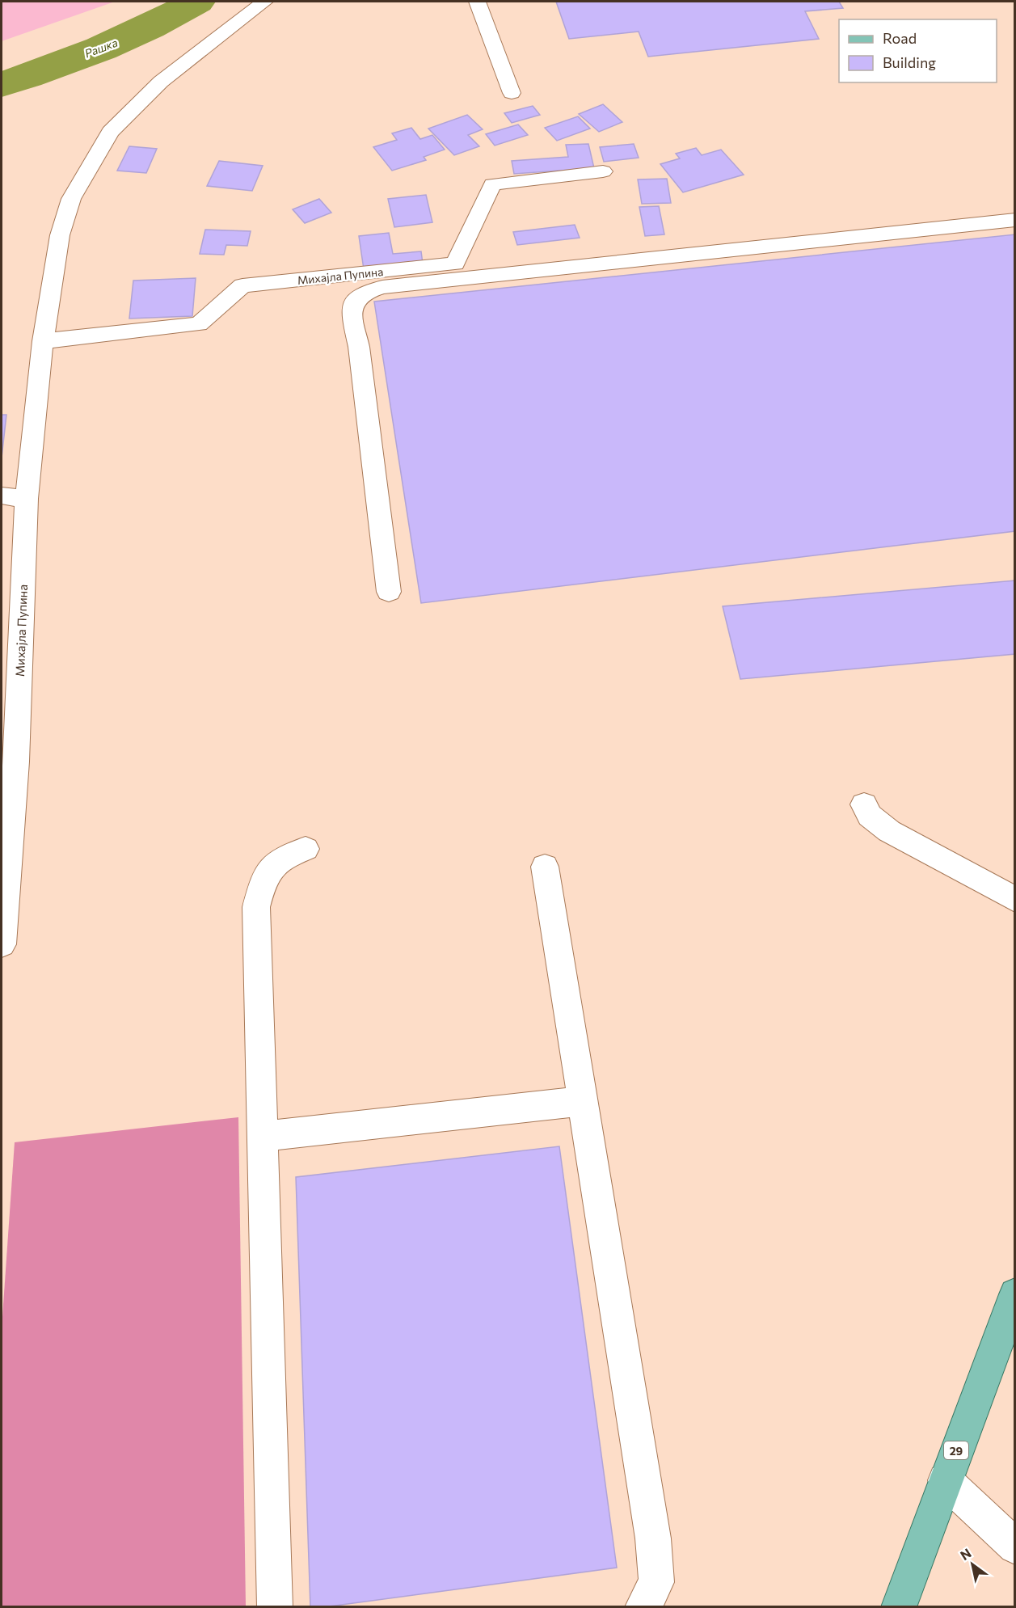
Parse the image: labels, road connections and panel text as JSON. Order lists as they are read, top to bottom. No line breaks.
{"streets":{"main road":["29"],"street":["Михајла Пупина"]},"water":["Рашка"],"legend":["Road","Building"],"north":"top left"}
